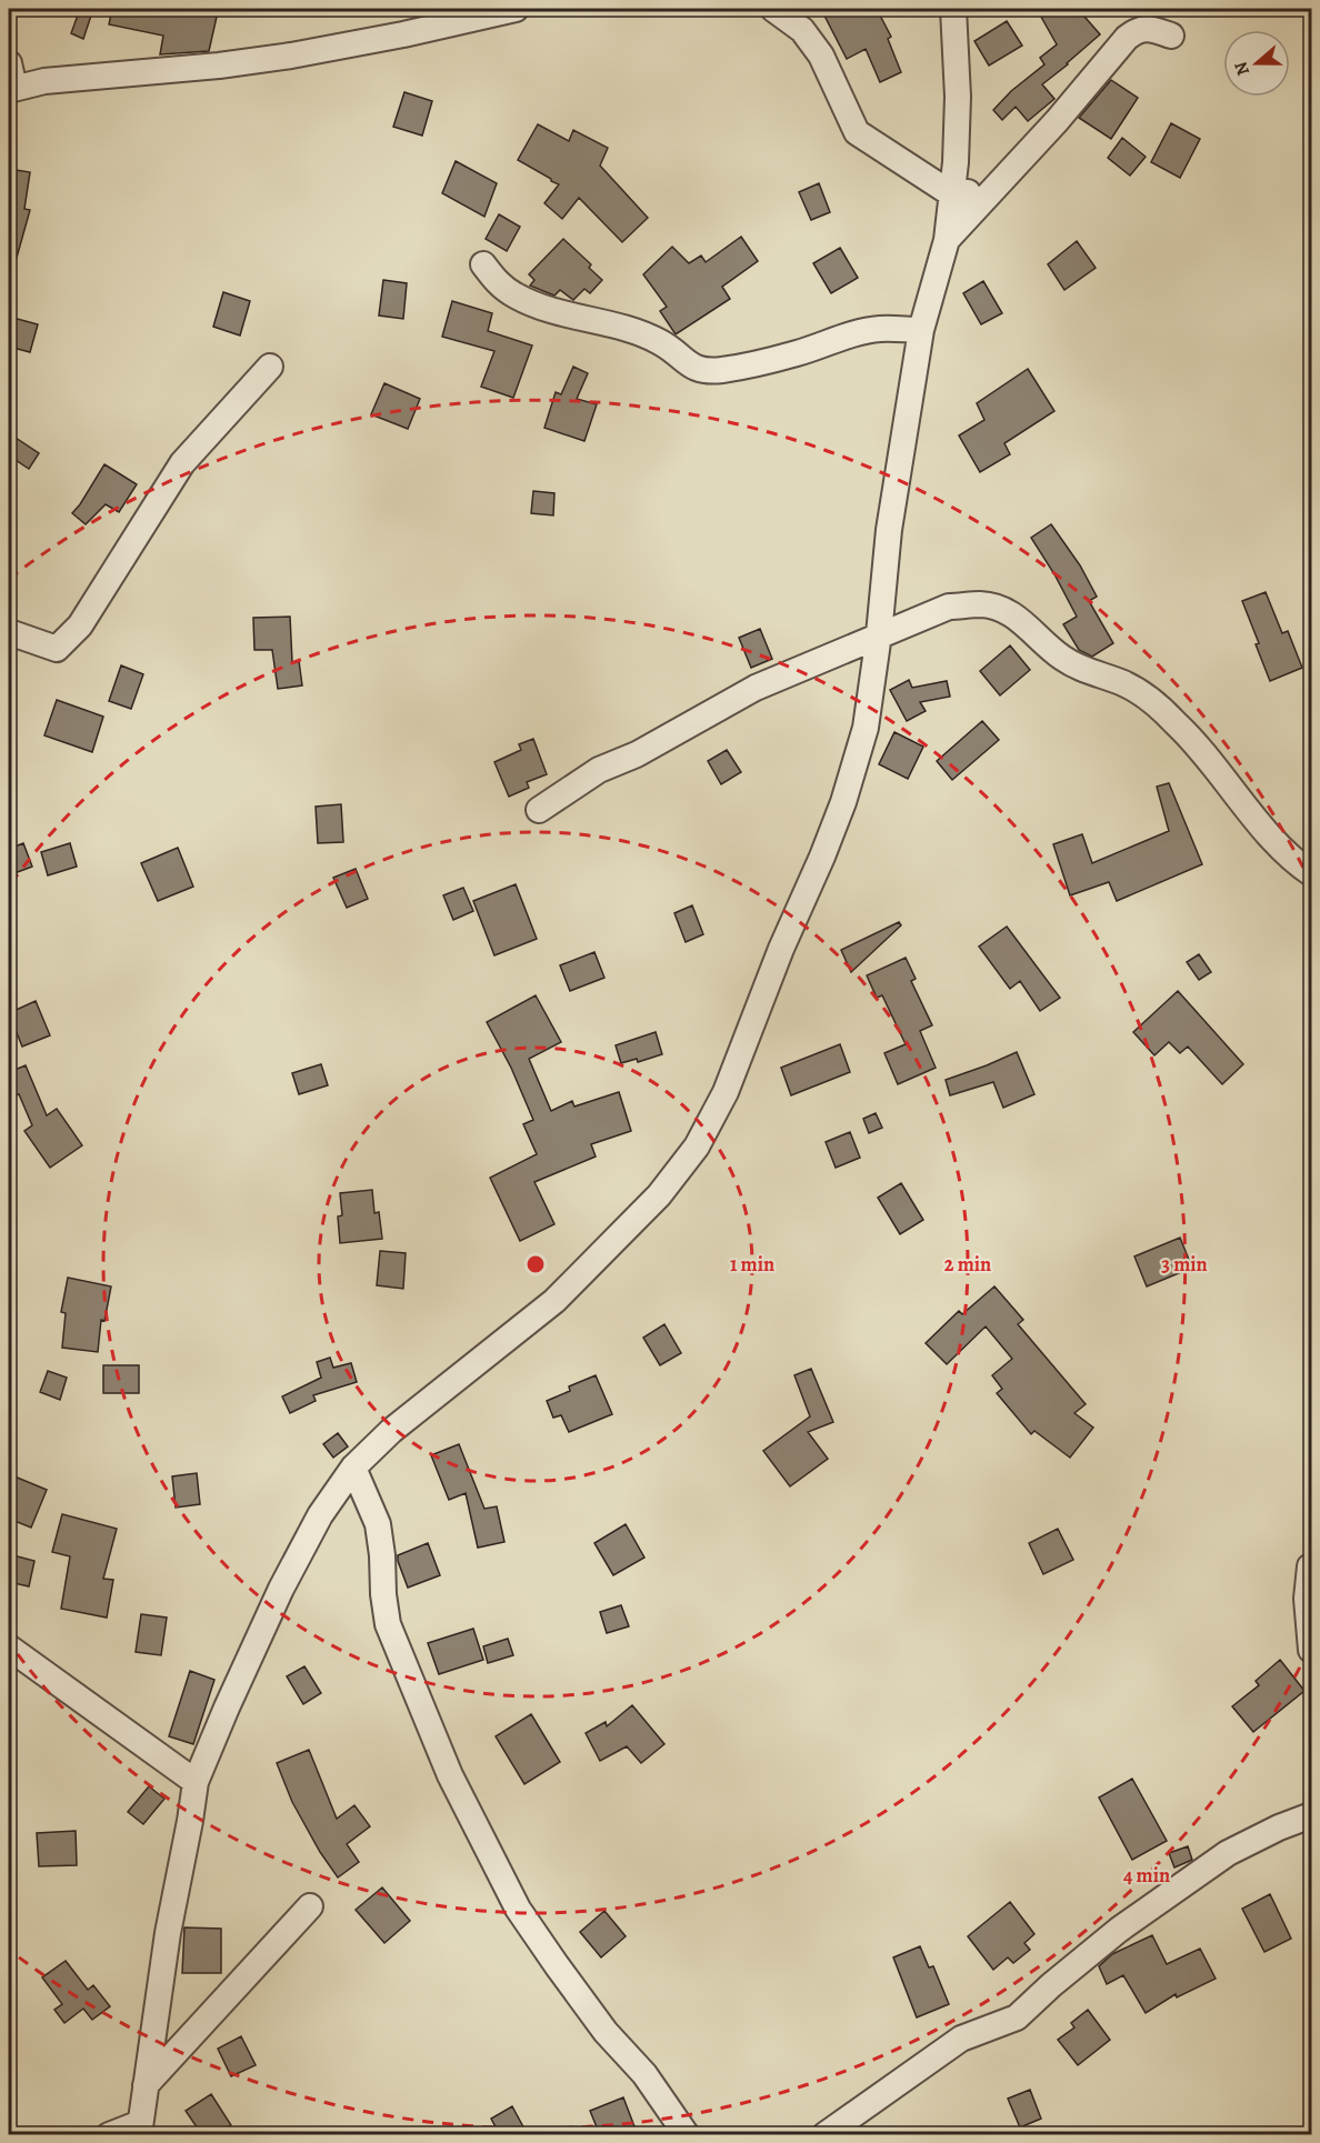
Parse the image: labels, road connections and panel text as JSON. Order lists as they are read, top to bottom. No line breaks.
{"north":"left","rings":["1 min","2 min","3 min","4 min"]}
